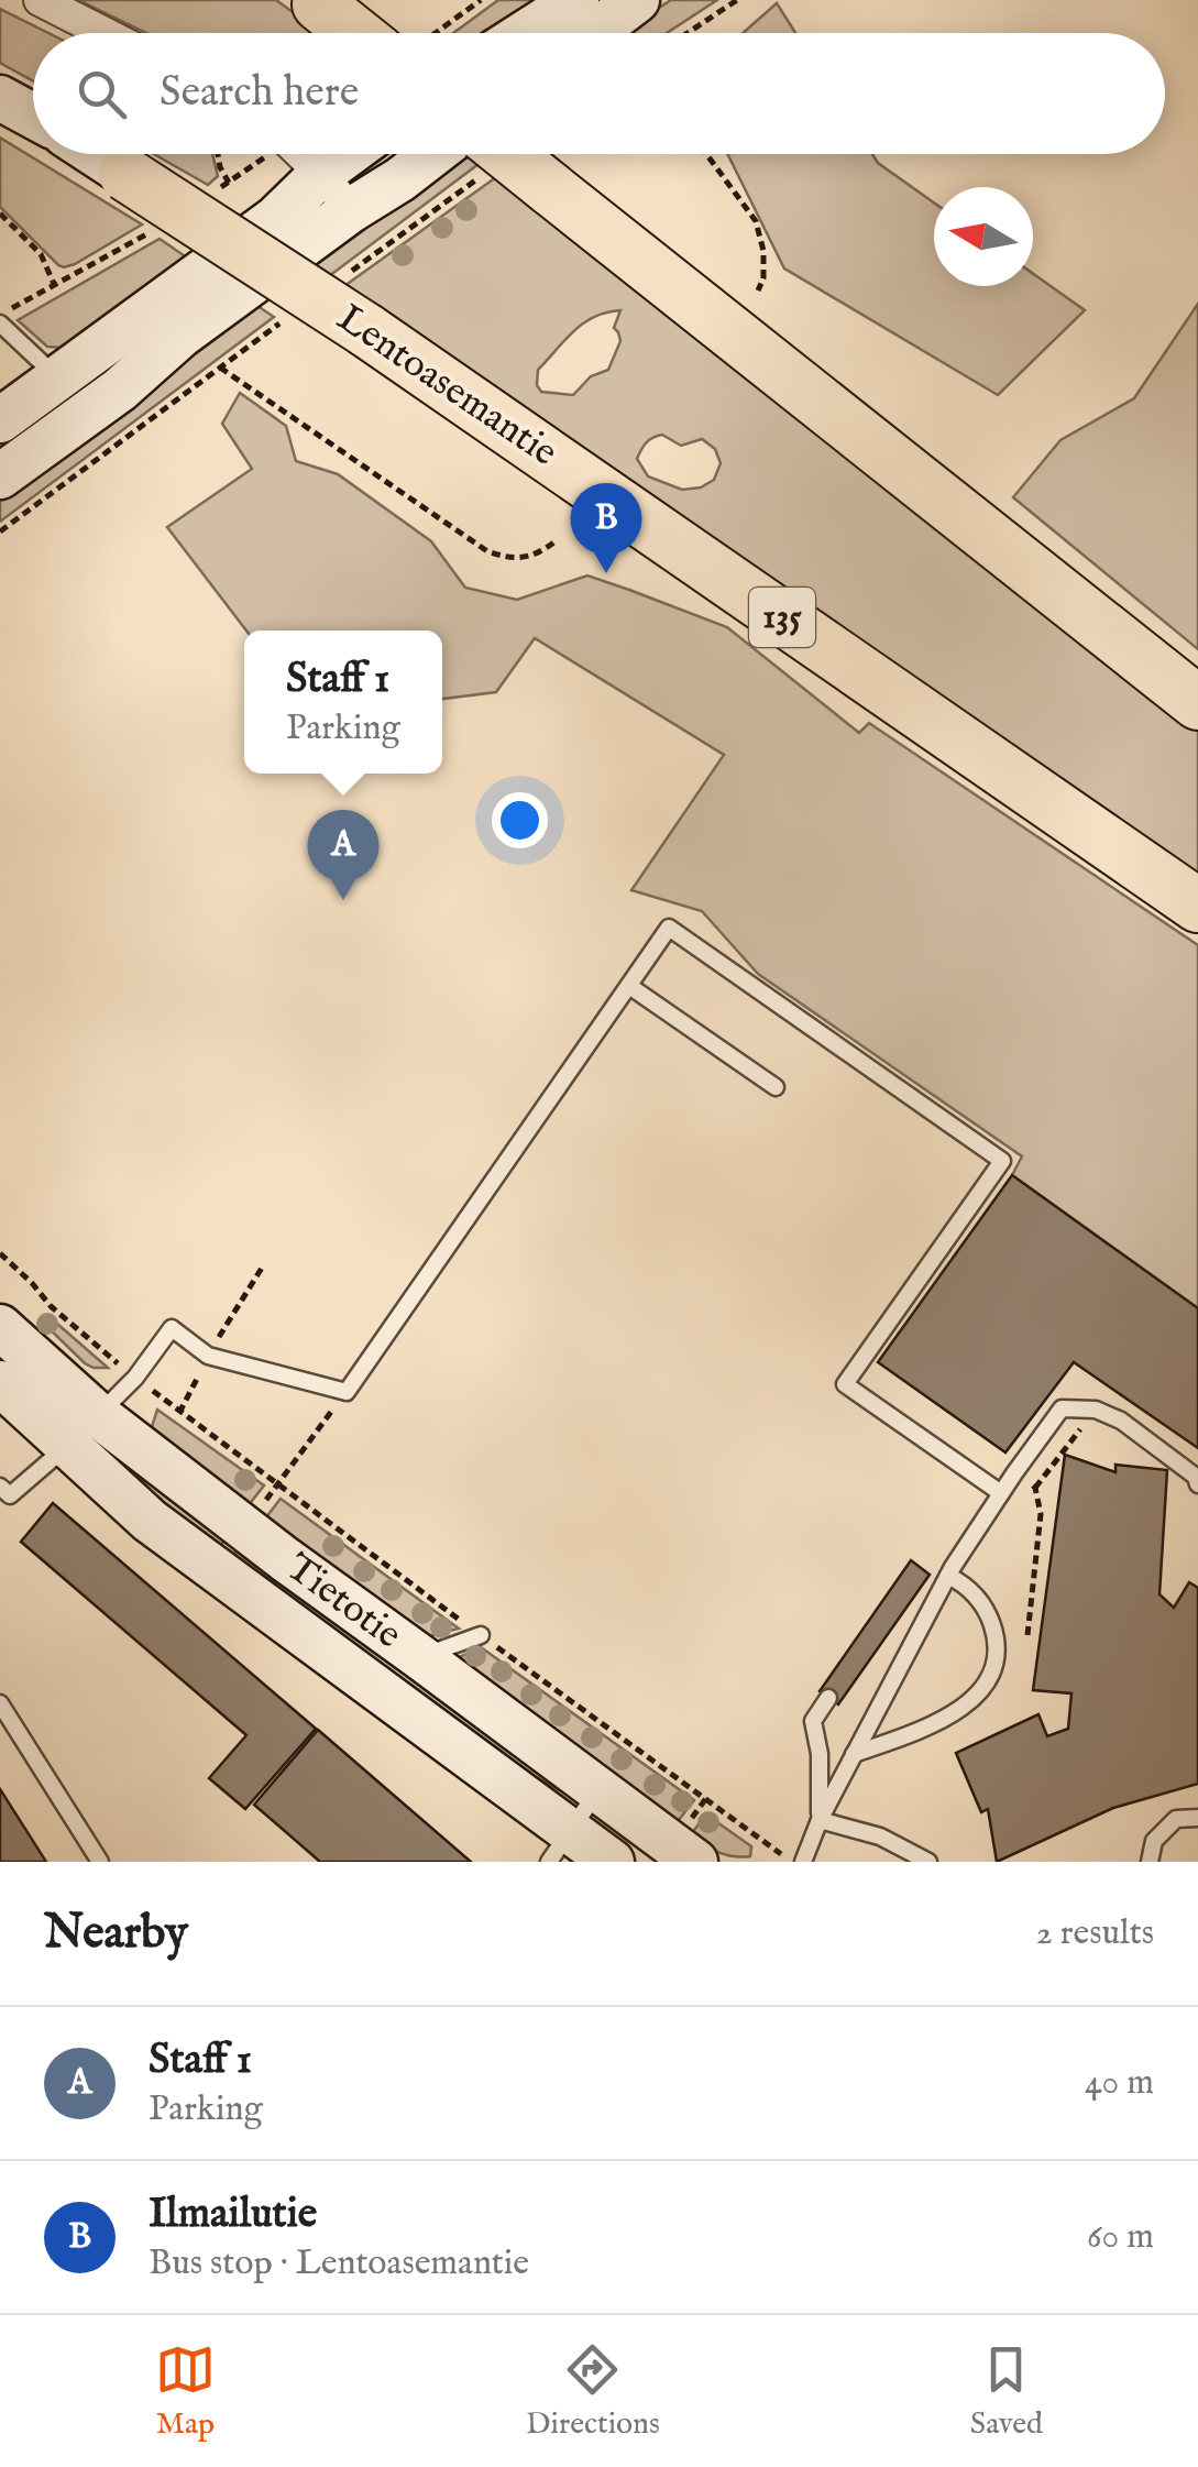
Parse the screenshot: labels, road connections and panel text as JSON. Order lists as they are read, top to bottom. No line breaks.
{"streets":{"highway":["Lentoasemantie","135"],"main road":["Tietotie"]},"crossings":[["Lentoasemantie","135"]],"north":"left","page":{"search":"Search here","pins":["B","A"],"popup":["Staff 1","Parking"],"heading":["Nearby","2 results"],"list":[{"mark":"A","name":"Staff 1","note":"Parking","value":"40 m"},{"mark":"B","name":"Ilmailutie","note":"Bus stop · Lentoasemantie","value":"60 m"}],"nav":["Map","Directions","Saved"]}}
